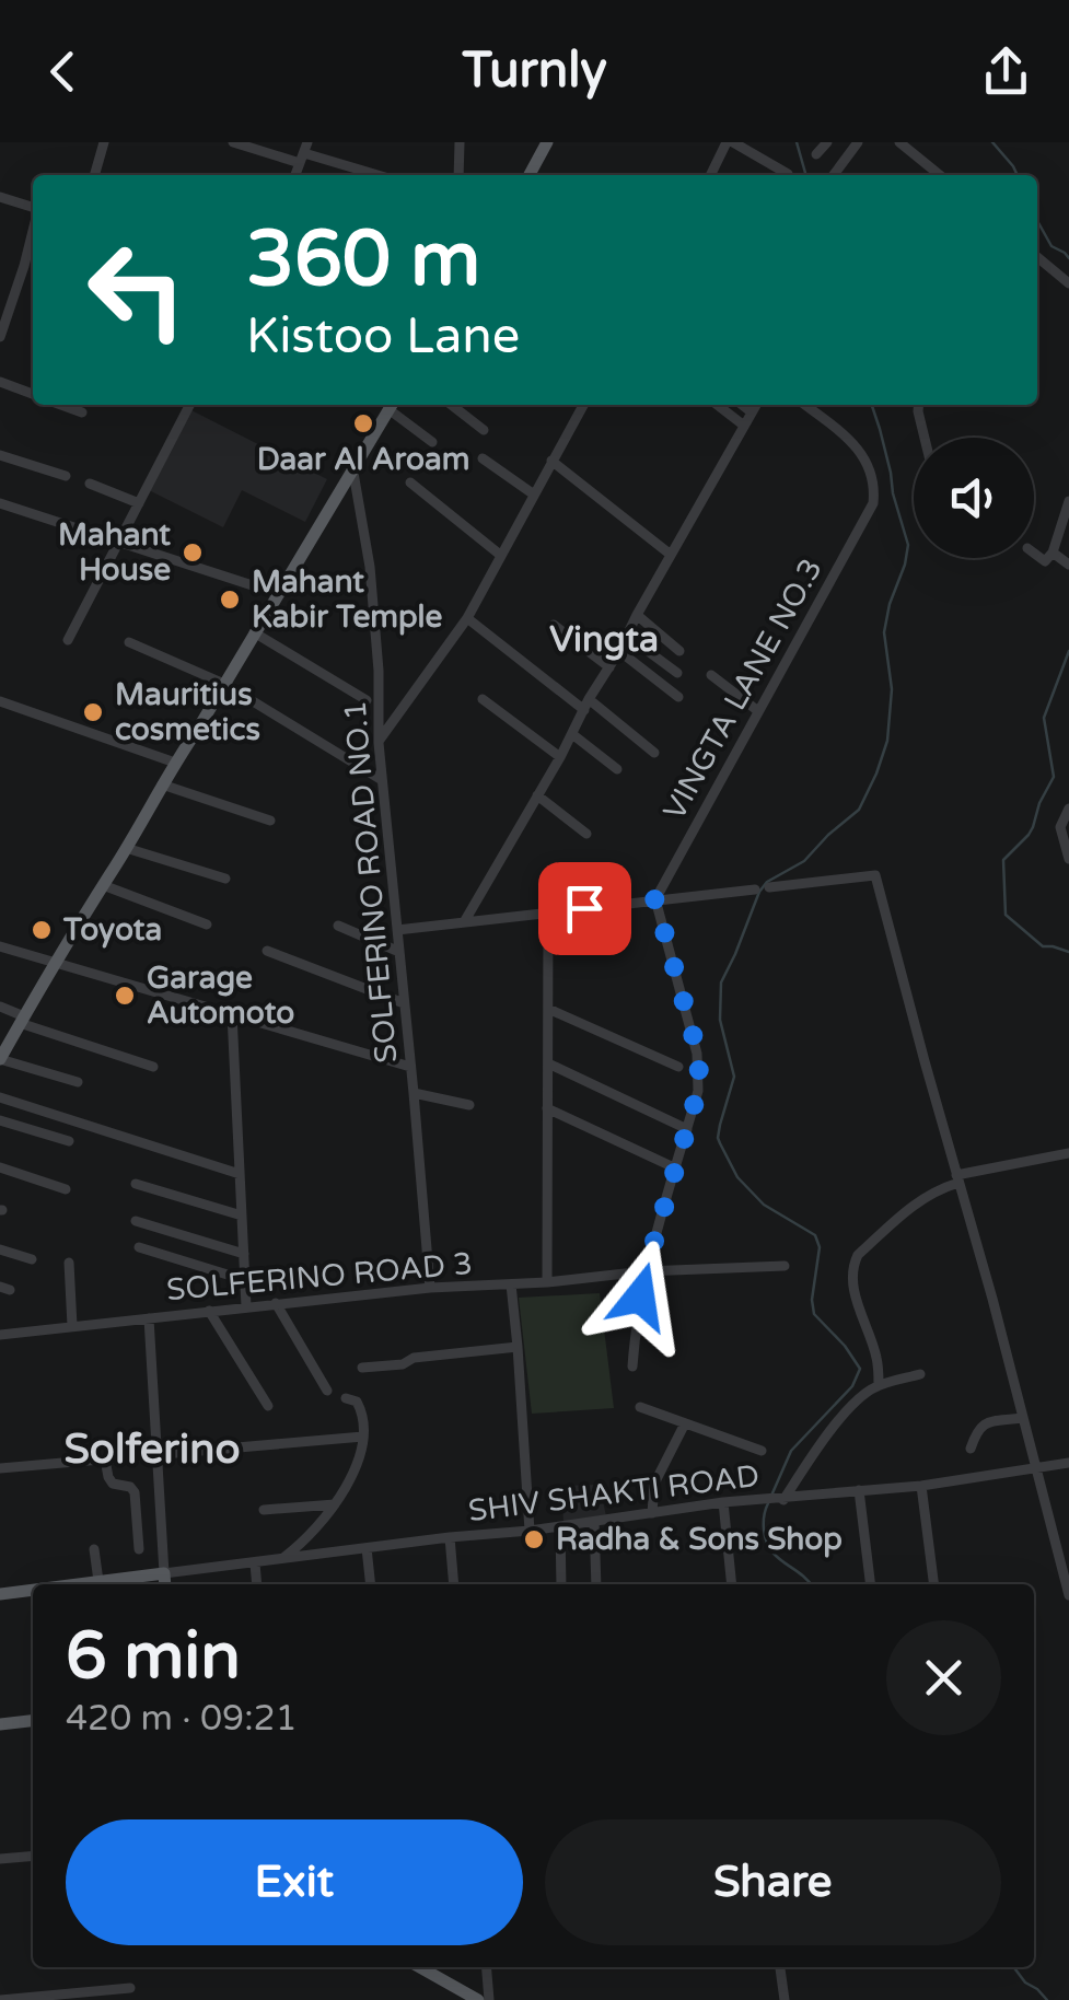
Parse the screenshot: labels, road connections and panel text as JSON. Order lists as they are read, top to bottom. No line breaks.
{"streets":{"street":["VINGTA LANE NO.3","SOLFERINO ROAD NO.1","SOLFERINO ROAD 3","SHIV SHAKTI ROAD"]},"crossings":[["SOLFERINO ROAD NO.1","SOLFERINO ROAD 3"]],"districts":["Vingta","Solferino"],"places":["Daar Al Aroam","Mahant House","Mahant Kabir Temple","Mauritius cosmetics","Toyota","Garage Automoto","Radha & Sons Shop"],"page":{"header":"Turnly","turn":["360 m","Kistoo Lane"],"heading":["6 min","420 m · 09:21"],"buttons":["Exit","Share"]}}
